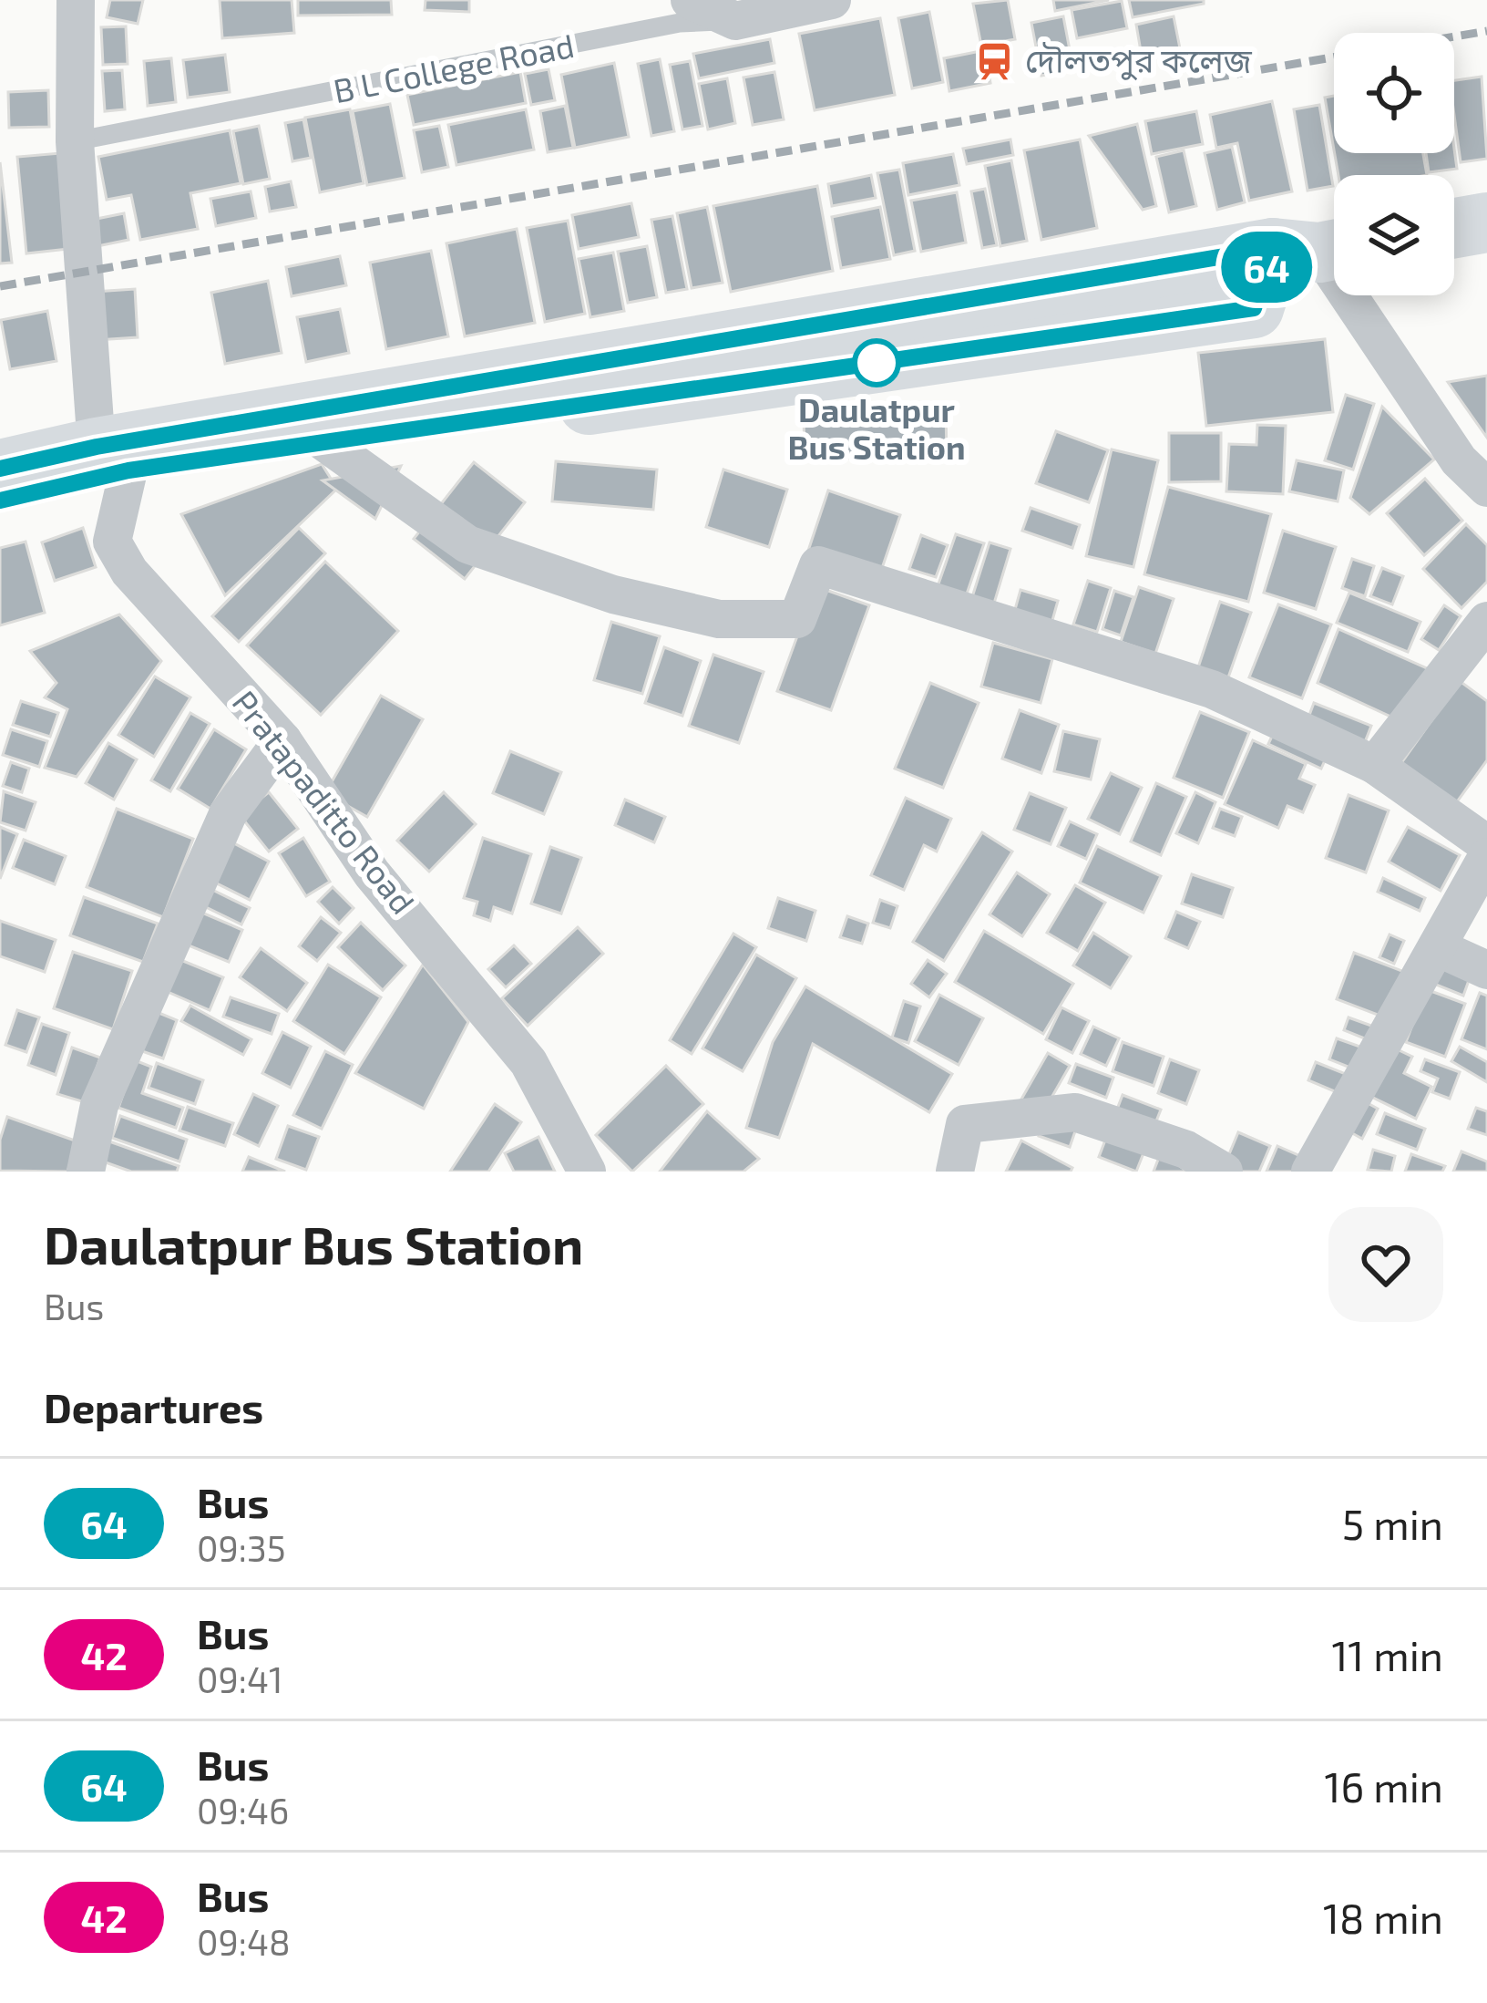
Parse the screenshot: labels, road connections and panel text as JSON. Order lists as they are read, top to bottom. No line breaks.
{"streets":{"street":["B L College Road","Pratapaditto Road"]},"places":{"station":["দৌলতপুর কলেজ"],"other":["Daulatpur Bus Station"]},"lines":["bus line 64"],"page":{"on_map":"64","heading":[["Daulatpur Bus Station","Bus"],"Departures"],"list":[{"mark":"64","name":"Bus","note":"09:35","value":"5 min"},{"mark":"42","name":"Bus","note":"09:41","value":"11 min"},{"mark":"64","name":"Bus","note":"09:46","value":"16 min"},{"mark":"42","name":"Bus","note":"09:48","value":"18 min"}]}}
